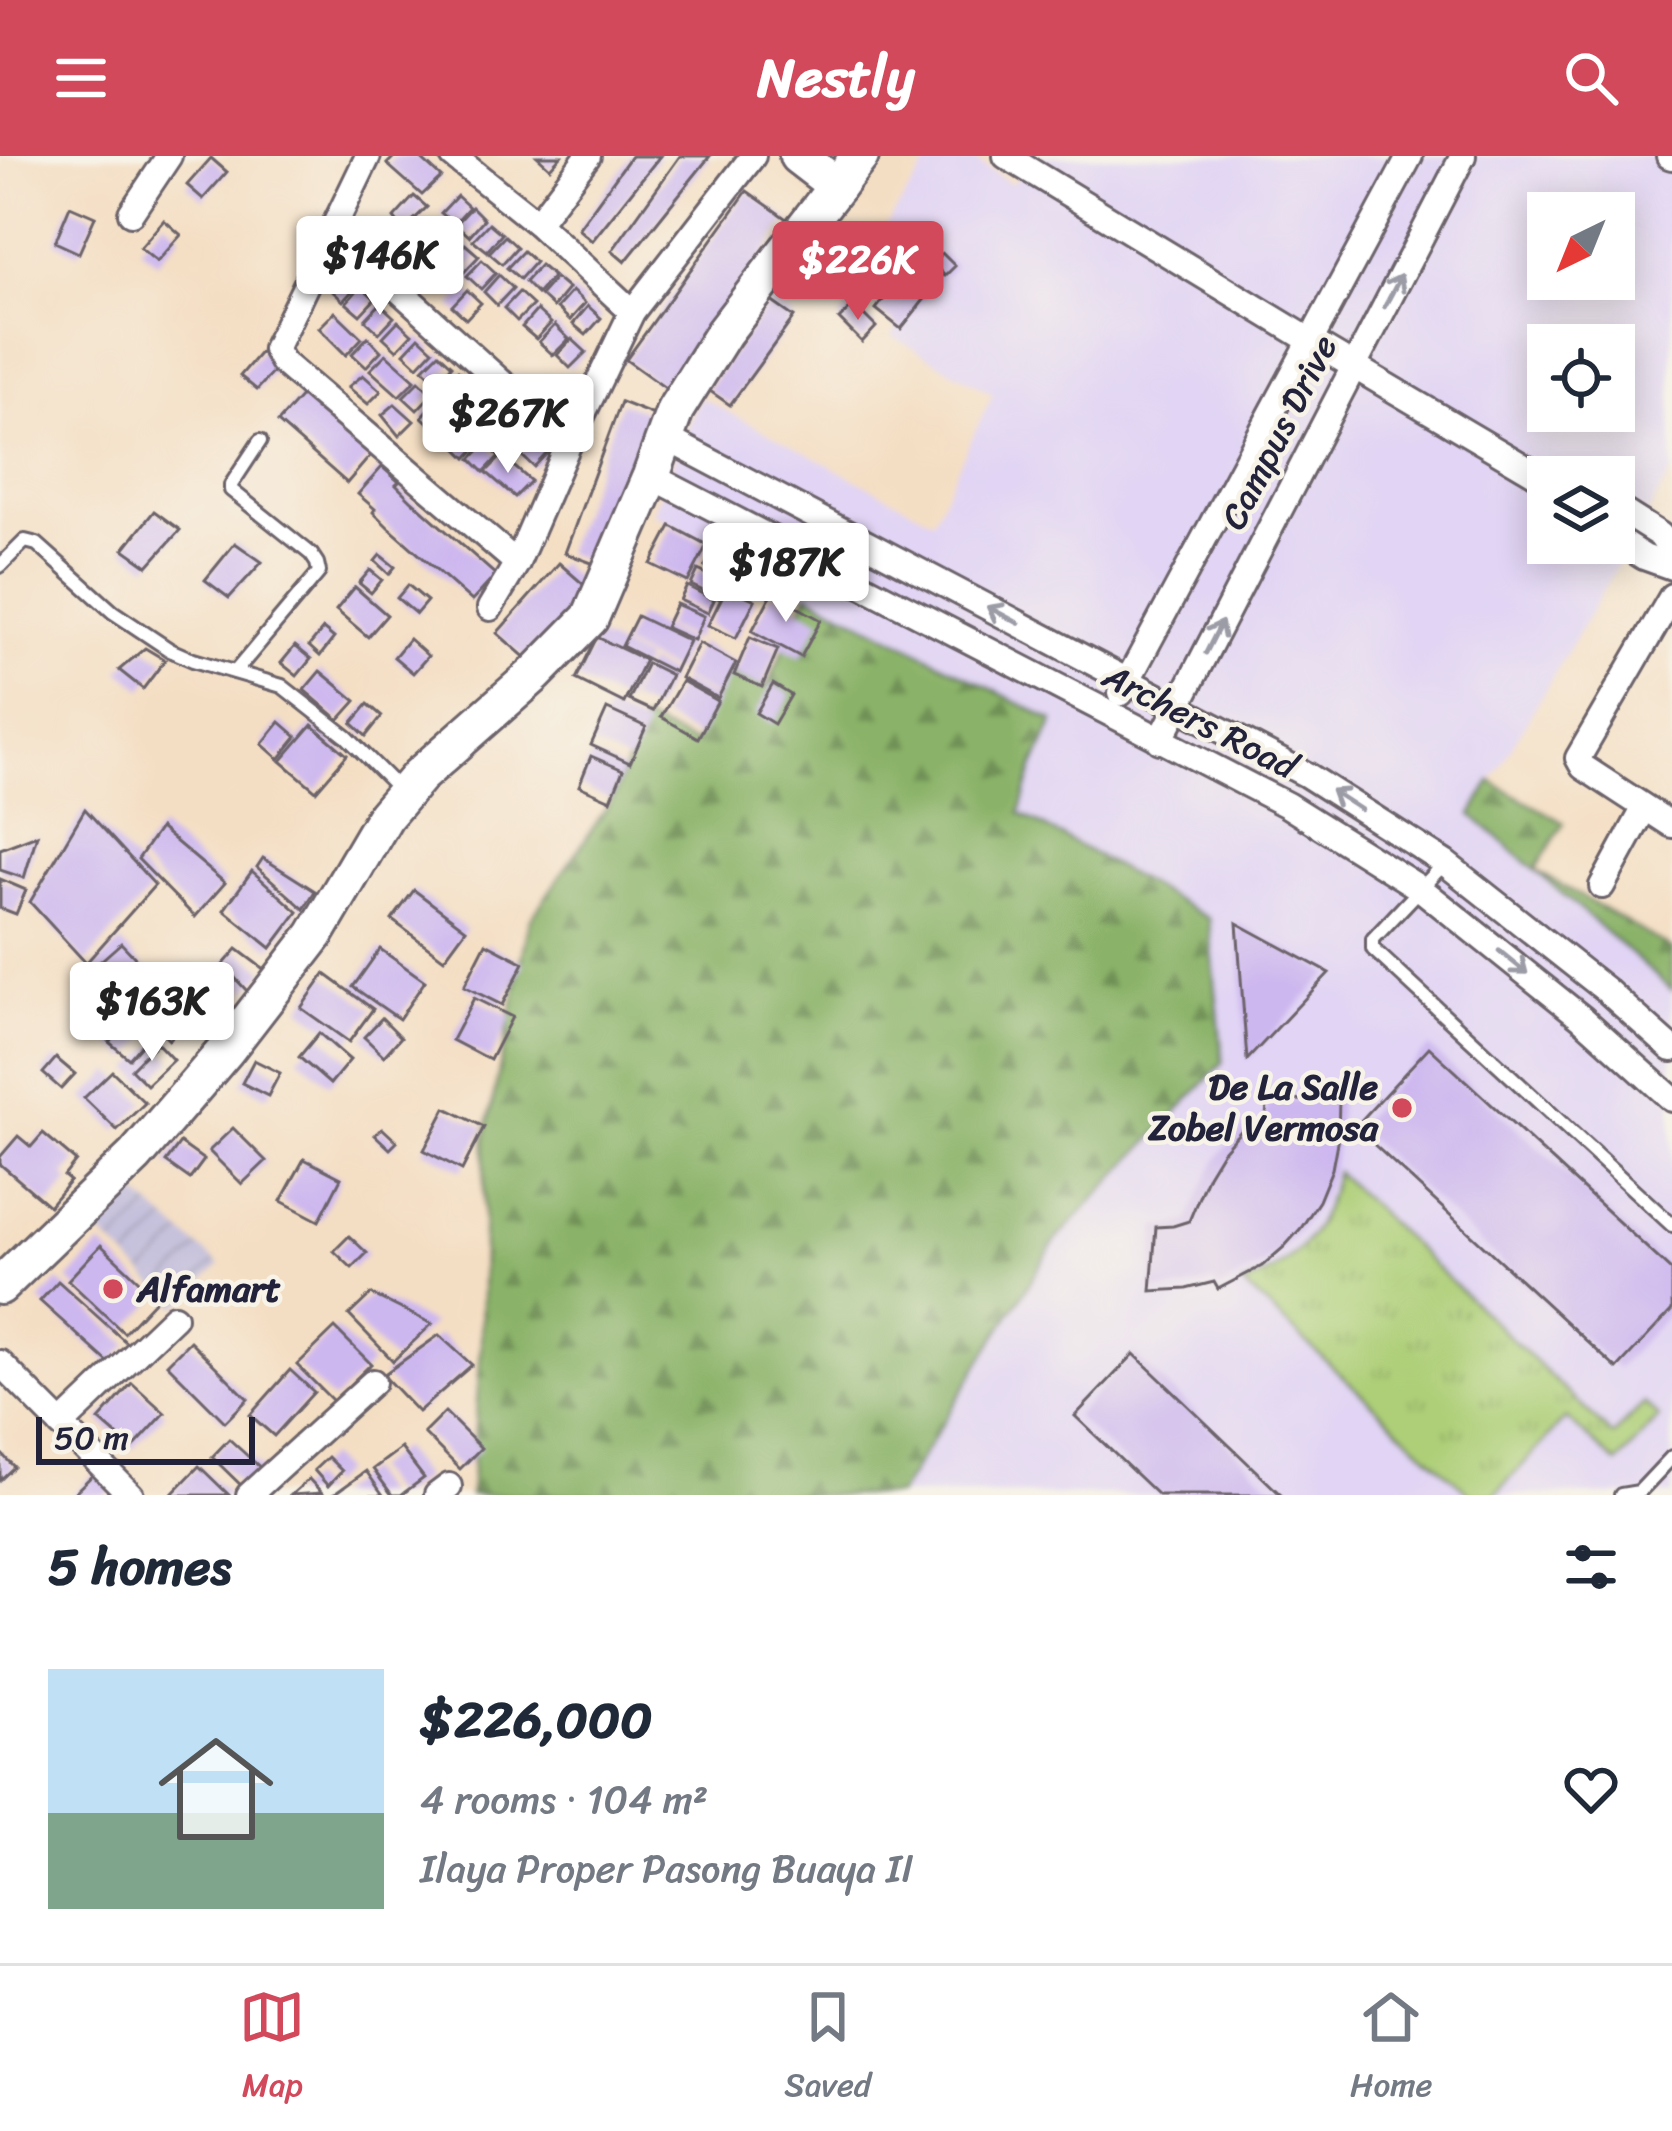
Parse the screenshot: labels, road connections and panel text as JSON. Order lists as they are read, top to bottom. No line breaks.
{"streets":{"street":["Campus Drive","Archers Road"]},"crossings":[["Campus Drive","Archers Road"]],"places":["De La Salle Zobel Vermosa","Alfamart"],"scale_bar":"50 m","north":"bottom left","page":{"header":"Nestly","price":["$146K","$226K","$267K","$187K","$163K"],"scale":"50 m","heading":"5 homes","list":[{"name":"$226,000","note":"4 rooms · 104 m² · Ilaya Proper Pasong Buaya II"}],"tabs":["Map","Saved","Home"]}}
